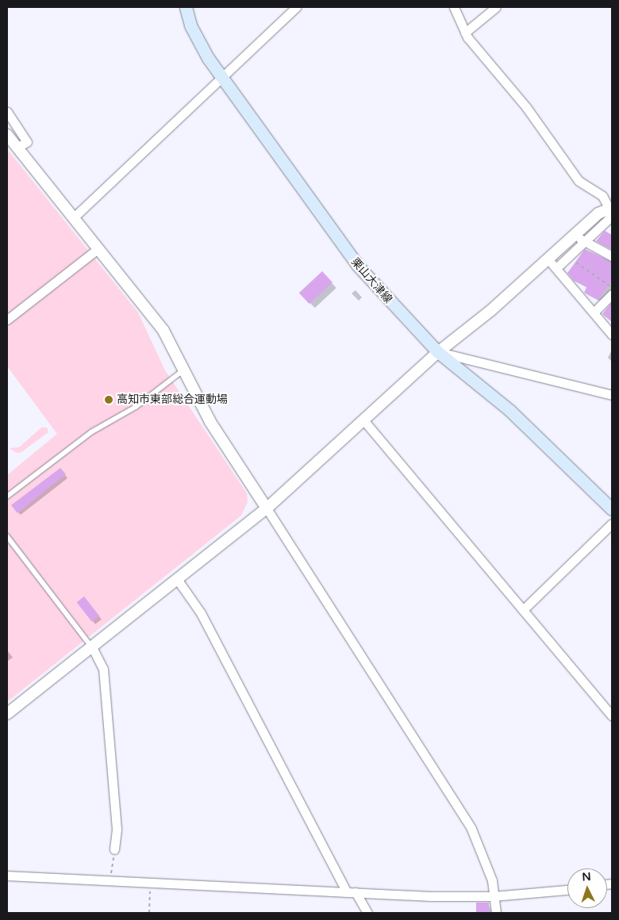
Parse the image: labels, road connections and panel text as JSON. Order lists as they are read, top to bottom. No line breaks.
{"streets":{"main road":["栗山大津線"]},"places":["高知市東部総合運動場"],"north":"top"}
